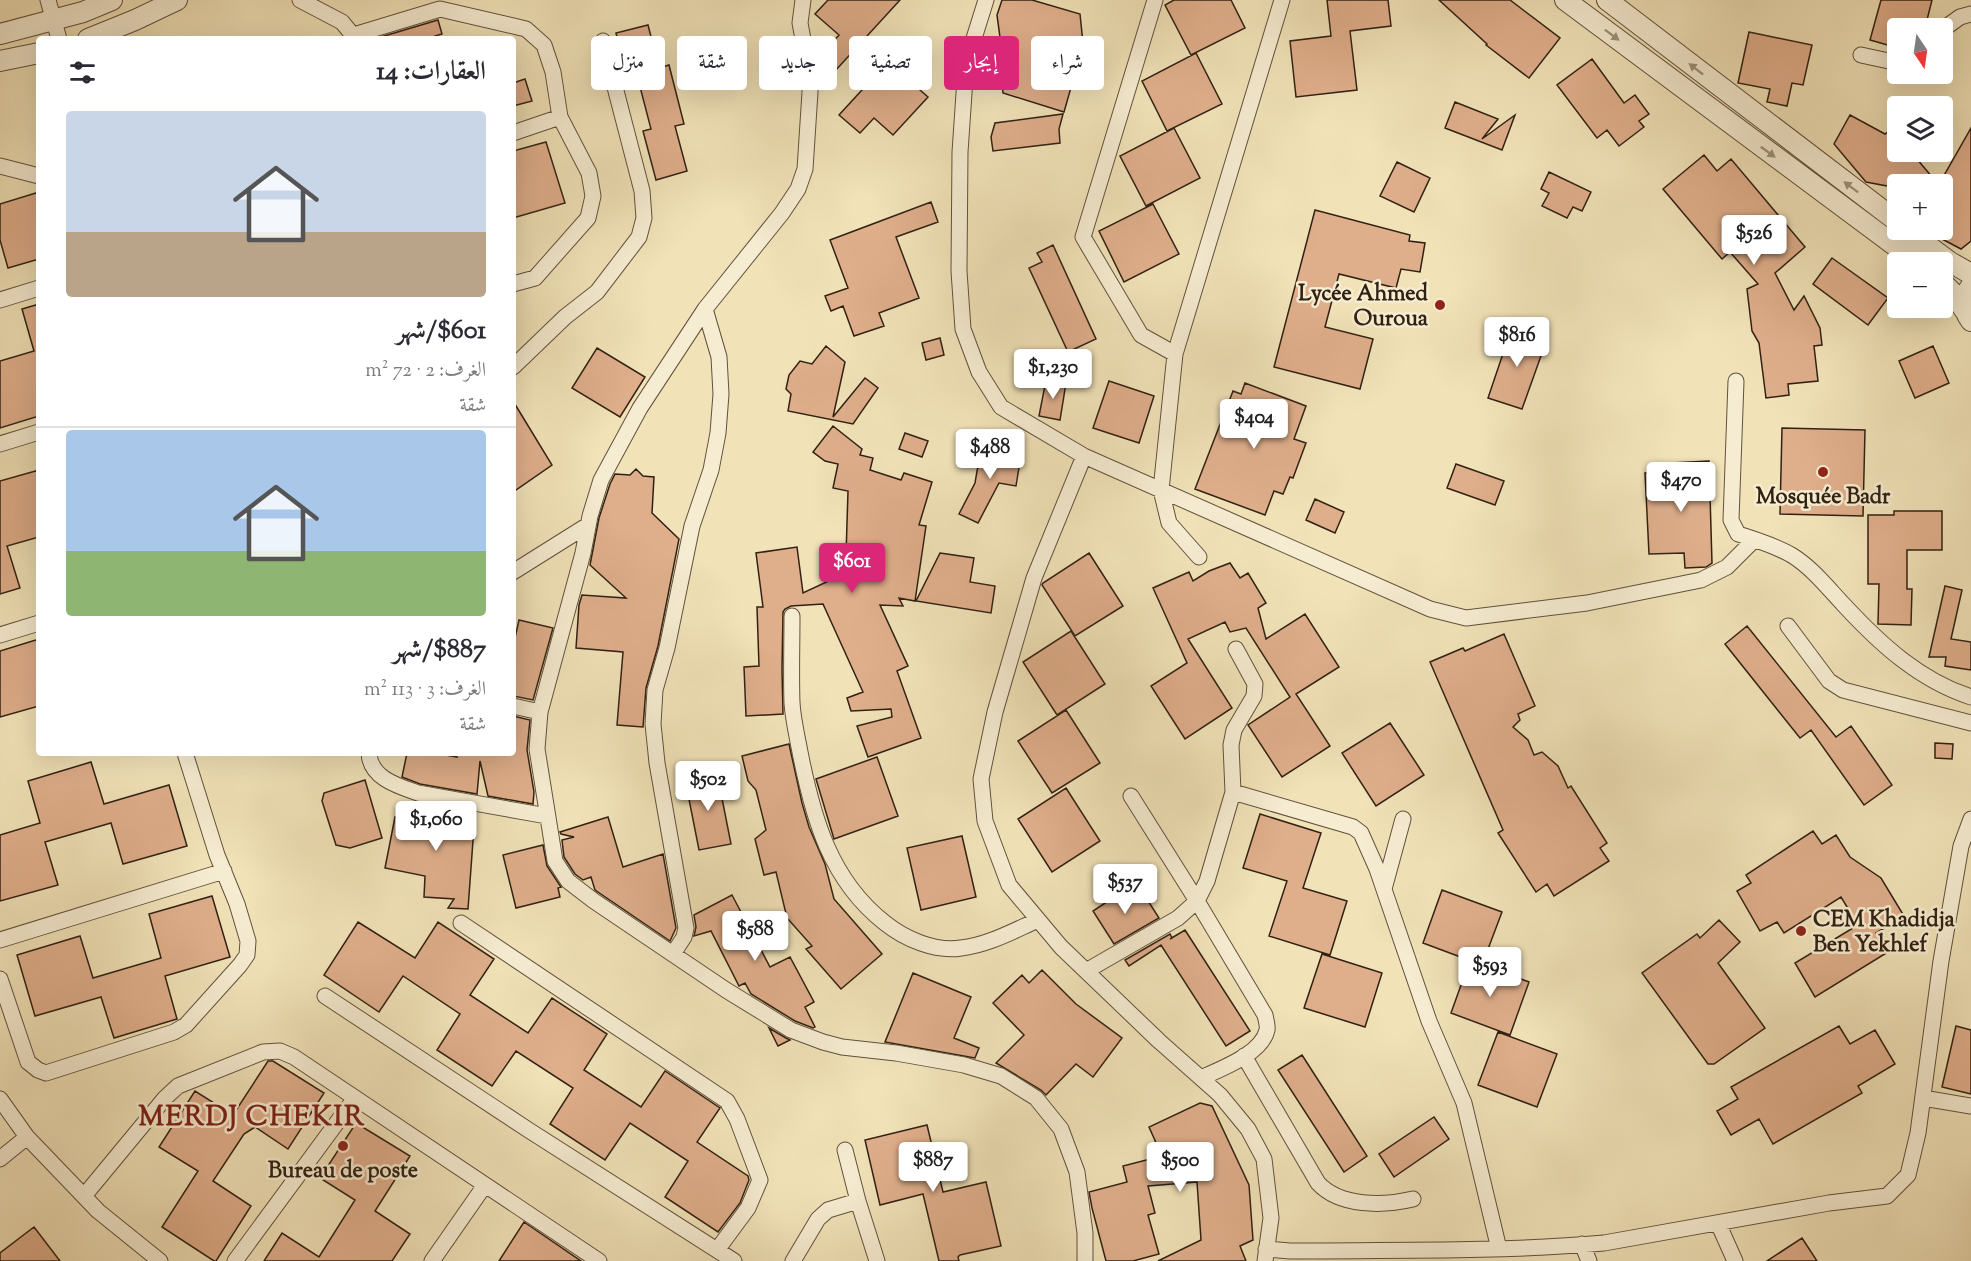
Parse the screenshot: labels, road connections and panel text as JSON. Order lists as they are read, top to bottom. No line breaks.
{"districts":["MERDJ CHEKIR"],"places":["Lycée Ahmed Ouroua","Mosquée Badr","CEM Khadidja Ben Yekhlef","Bureau de poste"],"north":"bottom","page":{"map_buttons":["+","−"],"chip":["شراء","إيجار","تصفية","جديد","شقة","منزل"],"heading":"العقارات: 14","list":[{"name":"$601/شهر","note":"الغرف: 2 · 72 m² · شقة"},{"name":"$887/شهر","note":"الغرف: 3 · 113 m² · شقة"}],"price":["$526","$816","$1,230","$404","$488","$470","$601","$502","$1,060","$537","$588","$593","$887","$500"]}}
